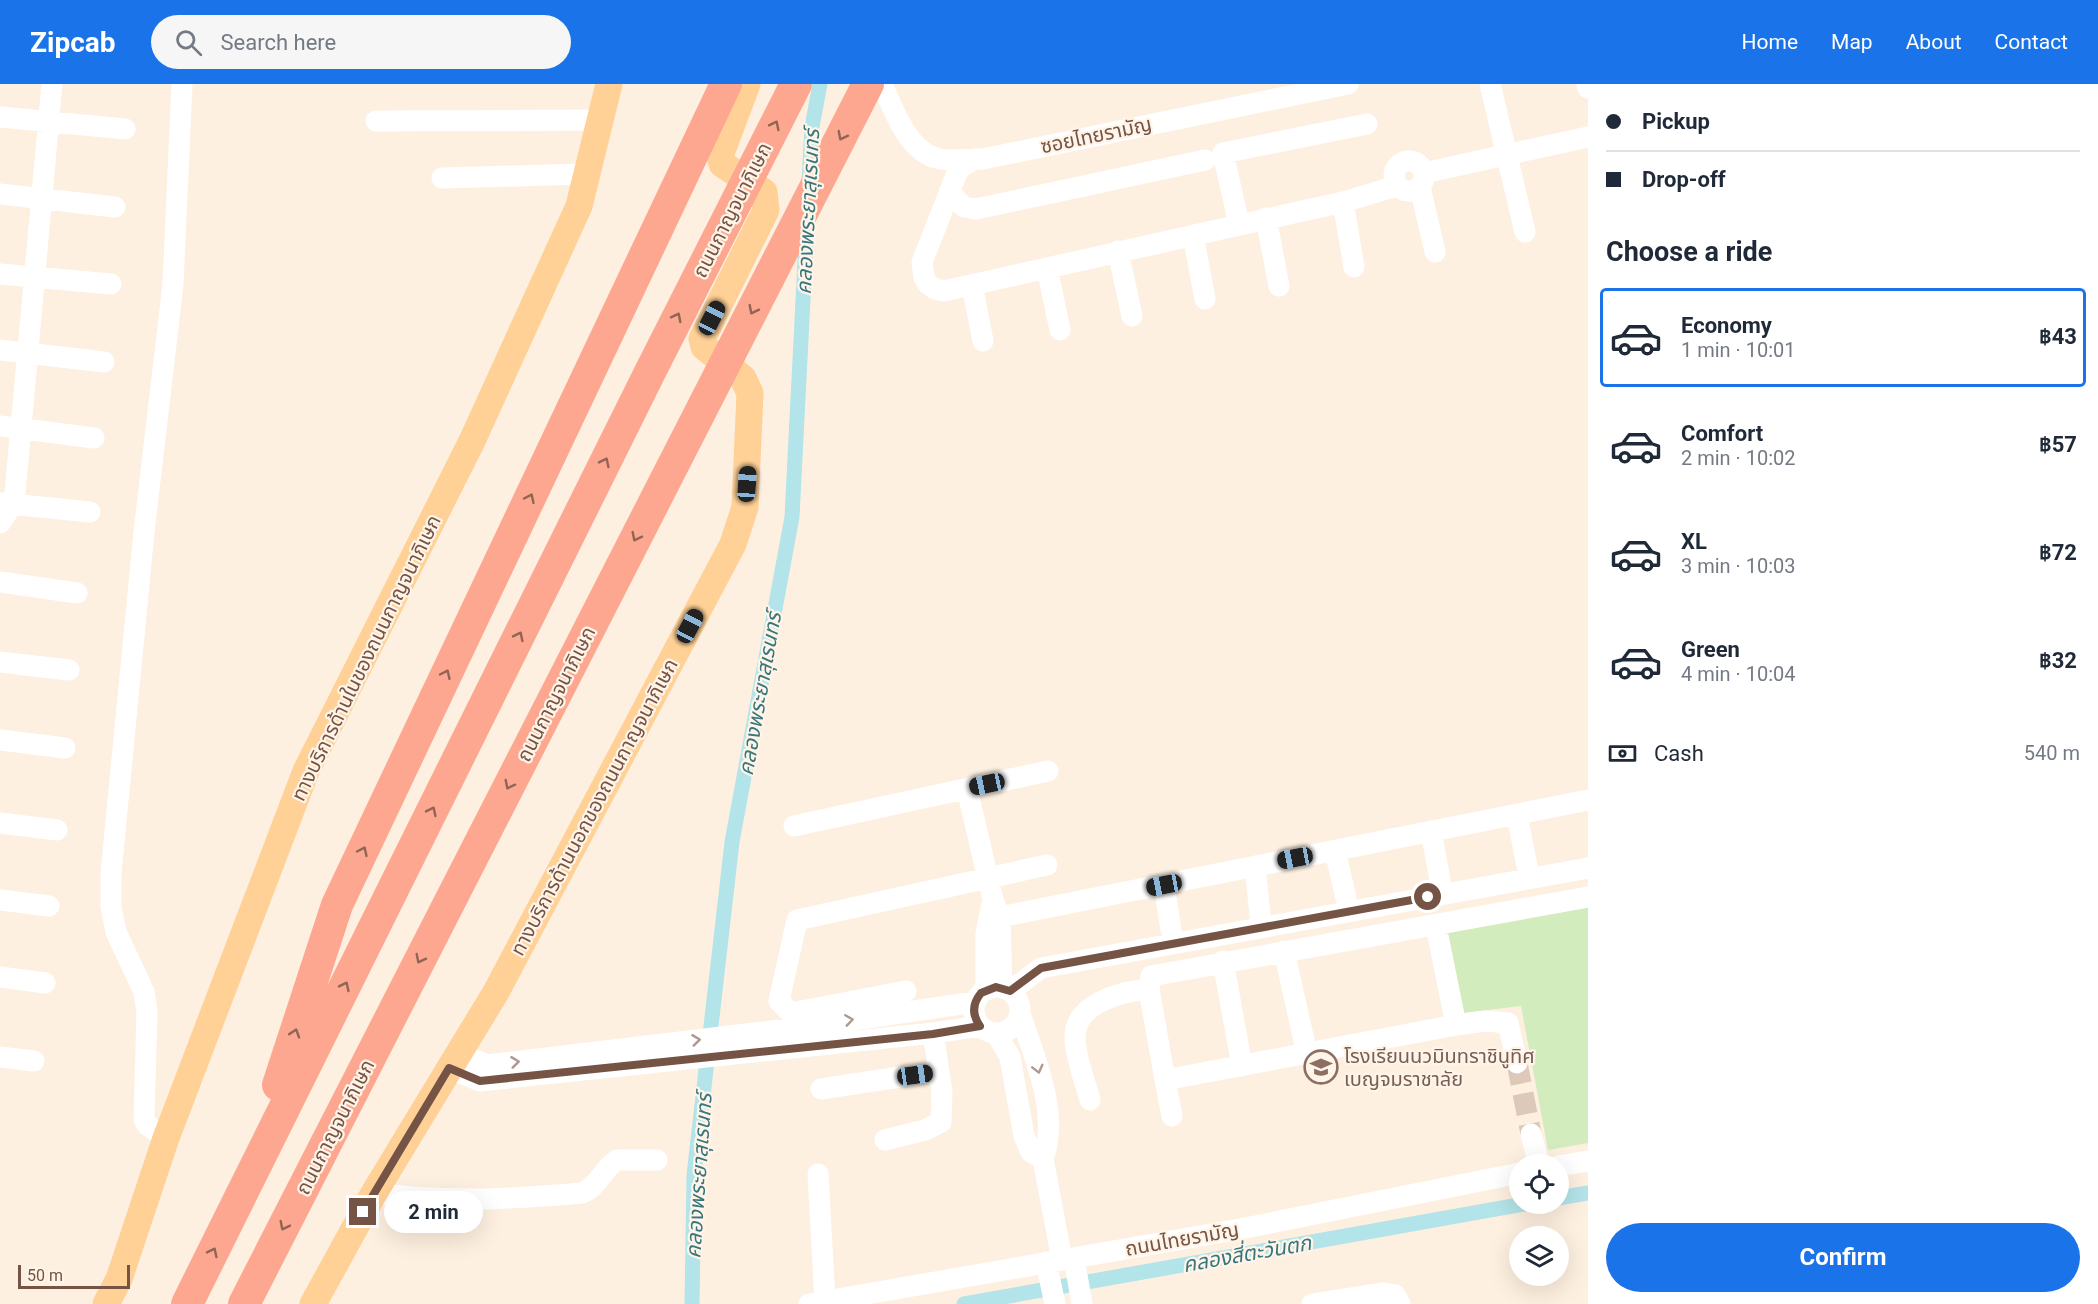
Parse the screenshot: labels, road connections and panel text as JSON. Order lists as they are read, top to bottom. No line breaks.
{"streets":{"highway":["ถนนกาญจนาภิเษก"],"main road":["ทางบริการด้านในของถนนกาญจนาภิเษก","ทางบริการด้านนอกของถนนกาญจนาภิเษก"],"street":["ซอยไทยรามัญ","ถนนไทยรามัญ"]},"water":["คลองพระยาสุเรนทร์","คลองสี่ตะวันตก"],"places":{"school or university":["โรงเรียนนวมินทราชินูทิศ เบญจมราชาลัย"]},"scale_bar":"50 m","page":{"header":"Zipcab","search":"Search here","nav":["Home","Map","About","Contact"],"banner":["Pickup","Drop-off"],"heading":"Choose a ride","list":[{"name":"Economy","note":"1 min · 10:01","value":"฿43"},{"name":"Comfort","note":"2 min · 10:02","value":"฿57"},{"name":"XL","note":"3 min · 10:03","value":"฿72"},{"name":"Green","note":"4 min · 10:04","value":"฿32"}],"pay":["Cash","540 m"],"bubble":"2 min","buttons":"Confirm","scale":"50 m"}}
